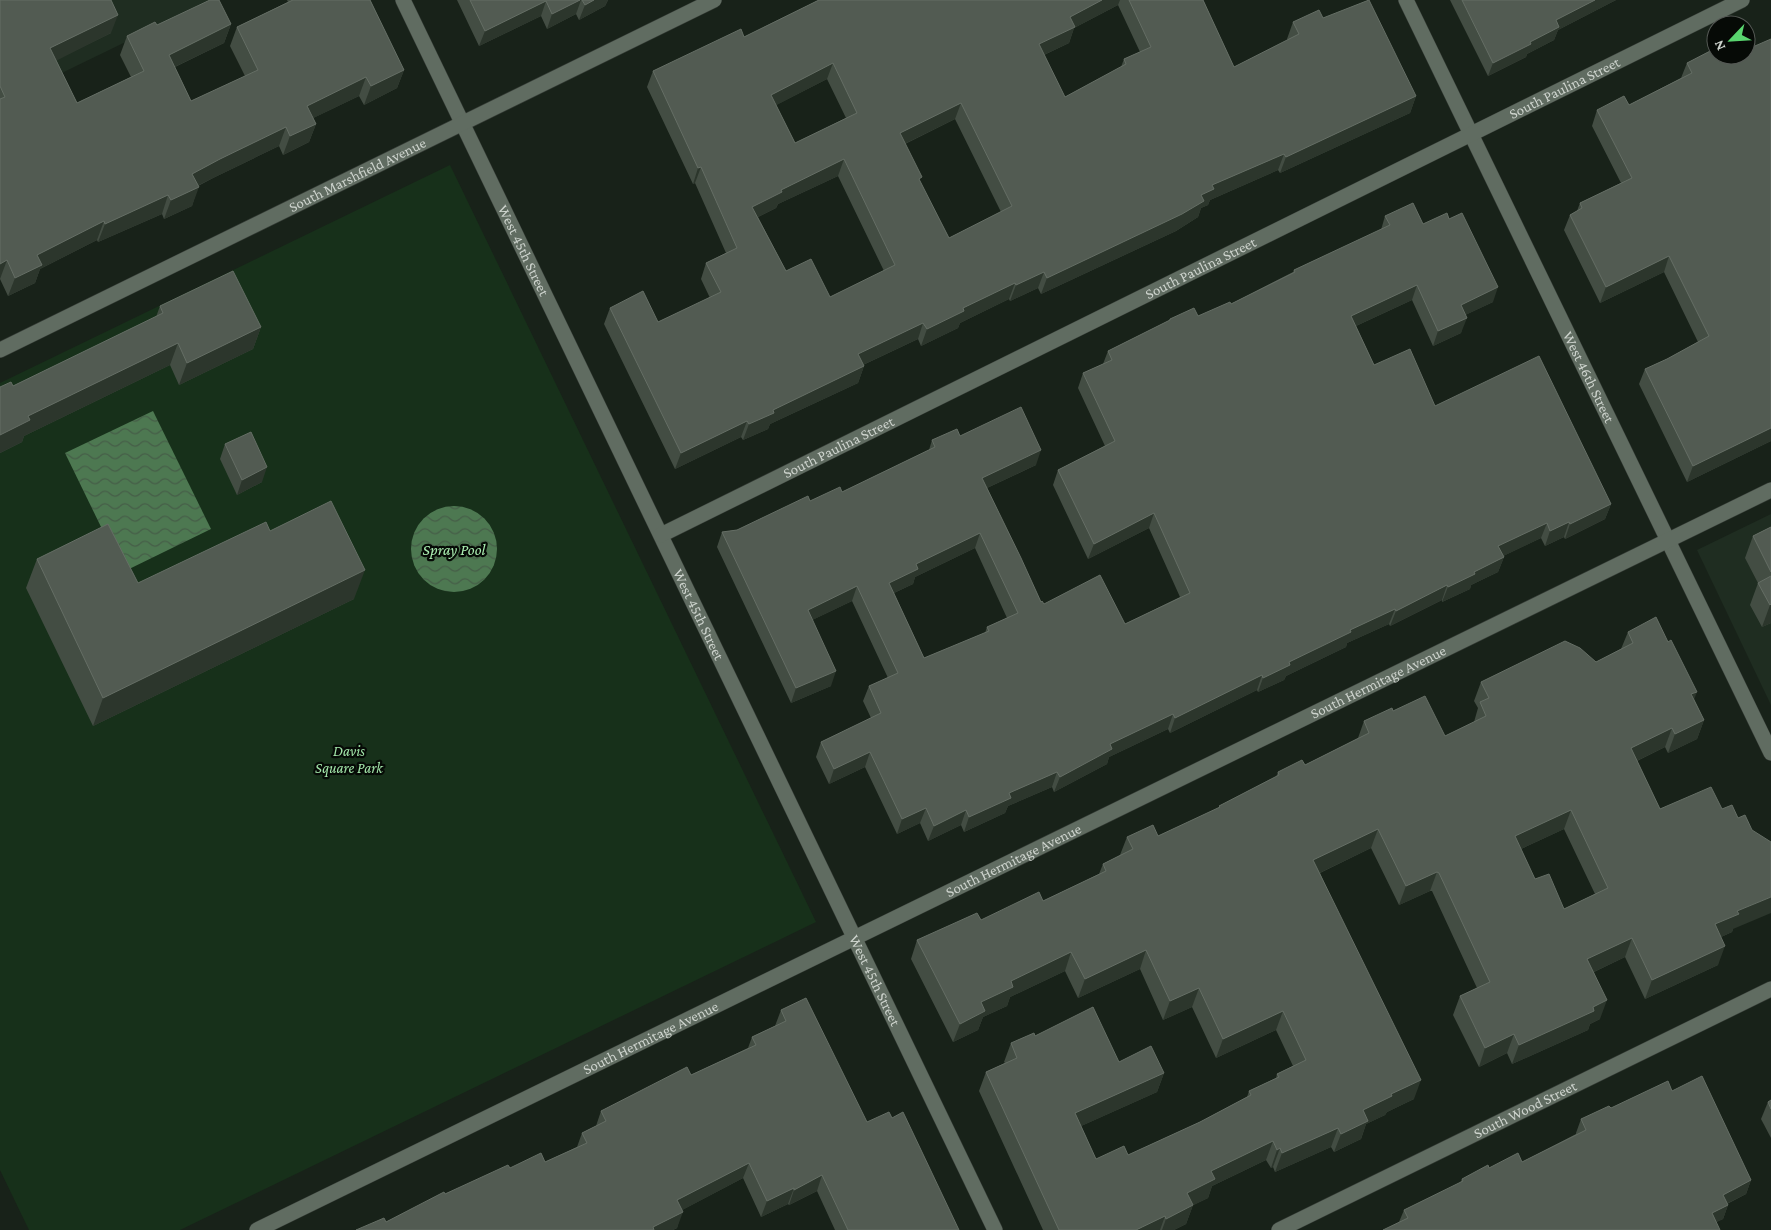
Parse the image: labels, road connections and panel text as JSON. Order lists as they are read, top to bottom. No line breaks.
{"streets":{"street":["South Paulina Street","South Marshfield Avenue","West 45th Street","West 46th Street","South Hermitage Avenue","South Wood Street"]},"crossings":[["South Paulina Street","West 45th Street"],["South Paulina Street","West 46th Street"],["South Marshfield Avenue","West 45th Street"],["West 45th Street","South Hermitage Avenue"],["West 46th Street","South Hermitage Avenue"]],"water":["Spray Pool"],"parks":["Davis Square Park"],"north":"bottom left"}
